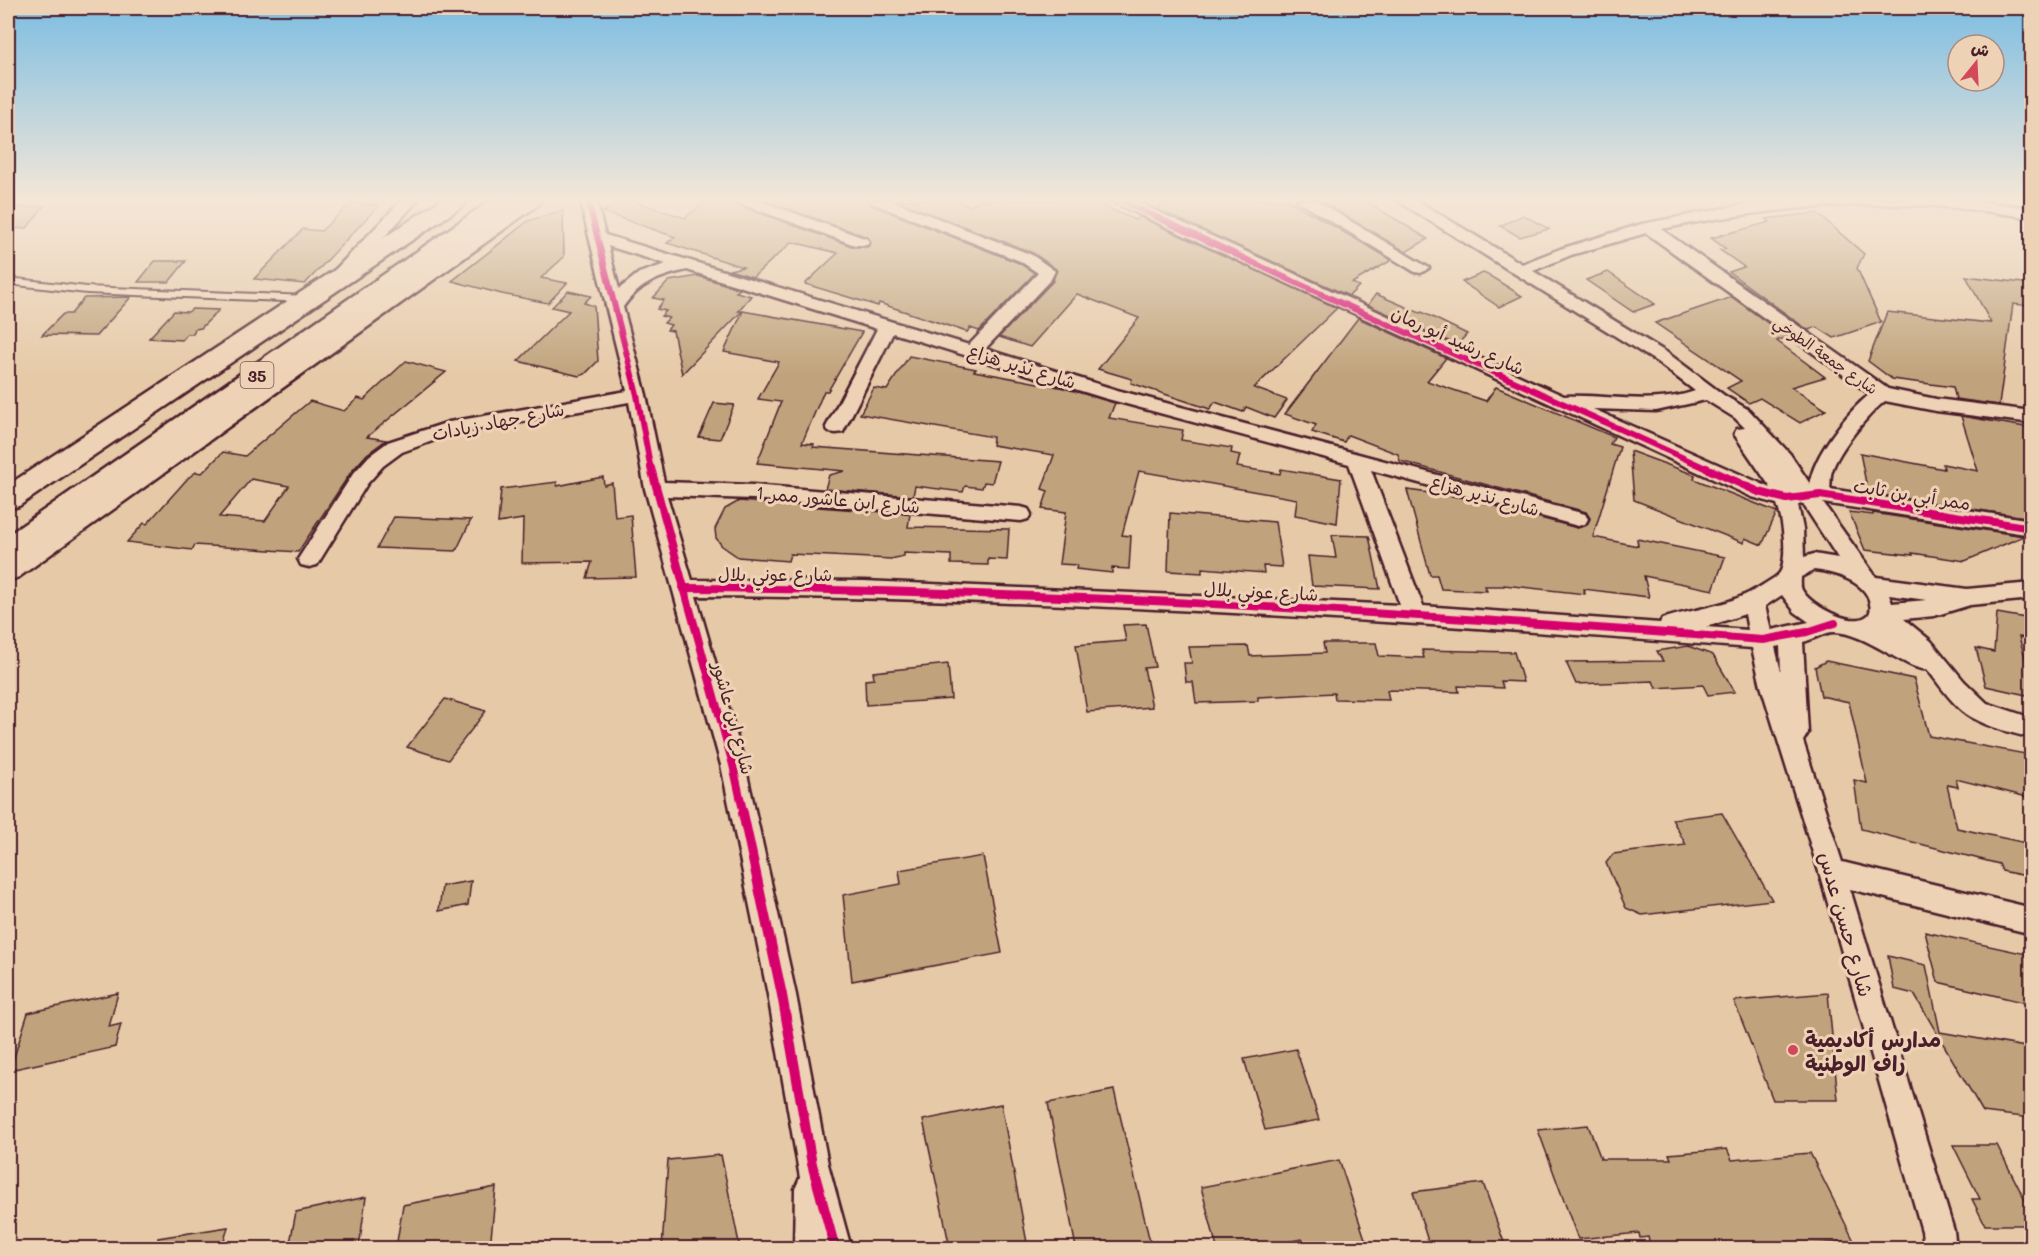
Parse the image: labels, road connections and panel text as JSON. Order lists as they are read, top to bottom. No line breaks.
{"streets":{"main road":["35"],"street":["شارع رشيد أبو رمان","شارع جمعة الطوخي","شارع نذير هزاع","شارع جهاد زيادات","ممر أبي بن ثابت","شارع ابن عاشور ممر 1","شارع عوني بلال","شارع ابن عاشور","شارع حسن عدس"]},"crossings":[["شارع رشيد أبو رمان","ممر أبي بن ثابت"],["شارع نذير هزاع","شارع ابن عاشور"],["شارع جهاد زيادات","شارع ابن عاشور"],["شارع ابن عاشور ممر 1","شارع ابن عاشور"],["شارع عوني بلال","شارع ابن عاشور"],["شارع عوني بلال","شارع حسن عدس"]],"places":["مدارس أكاديمية راف الوطنية"],"north":"top"}
